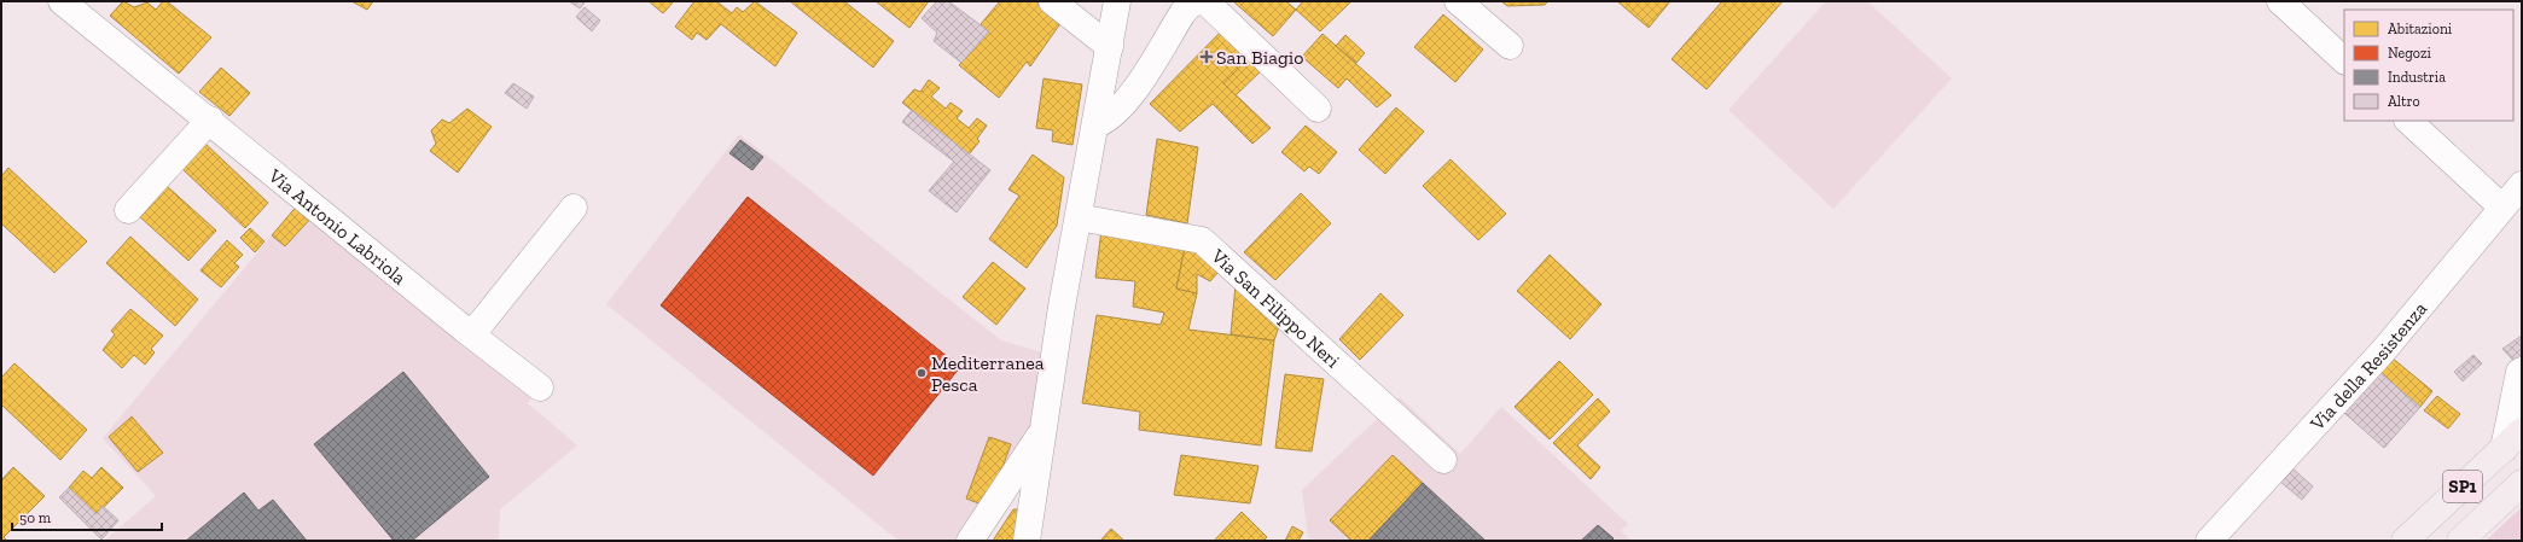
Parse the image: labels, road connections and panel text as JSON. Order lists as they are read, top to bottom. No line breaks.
{"streets":{"main road":["SP1"],"street":["Via Antonio Labriola","Via San Filippo Neri","Via della Resistenza"]},"places":{"health":["San Biagio"],"other":["Mediterranea Pesca"]},"legend":["Abitazioni","Negozi","Industria","Altro"],"scale_bar":"50 m"}
